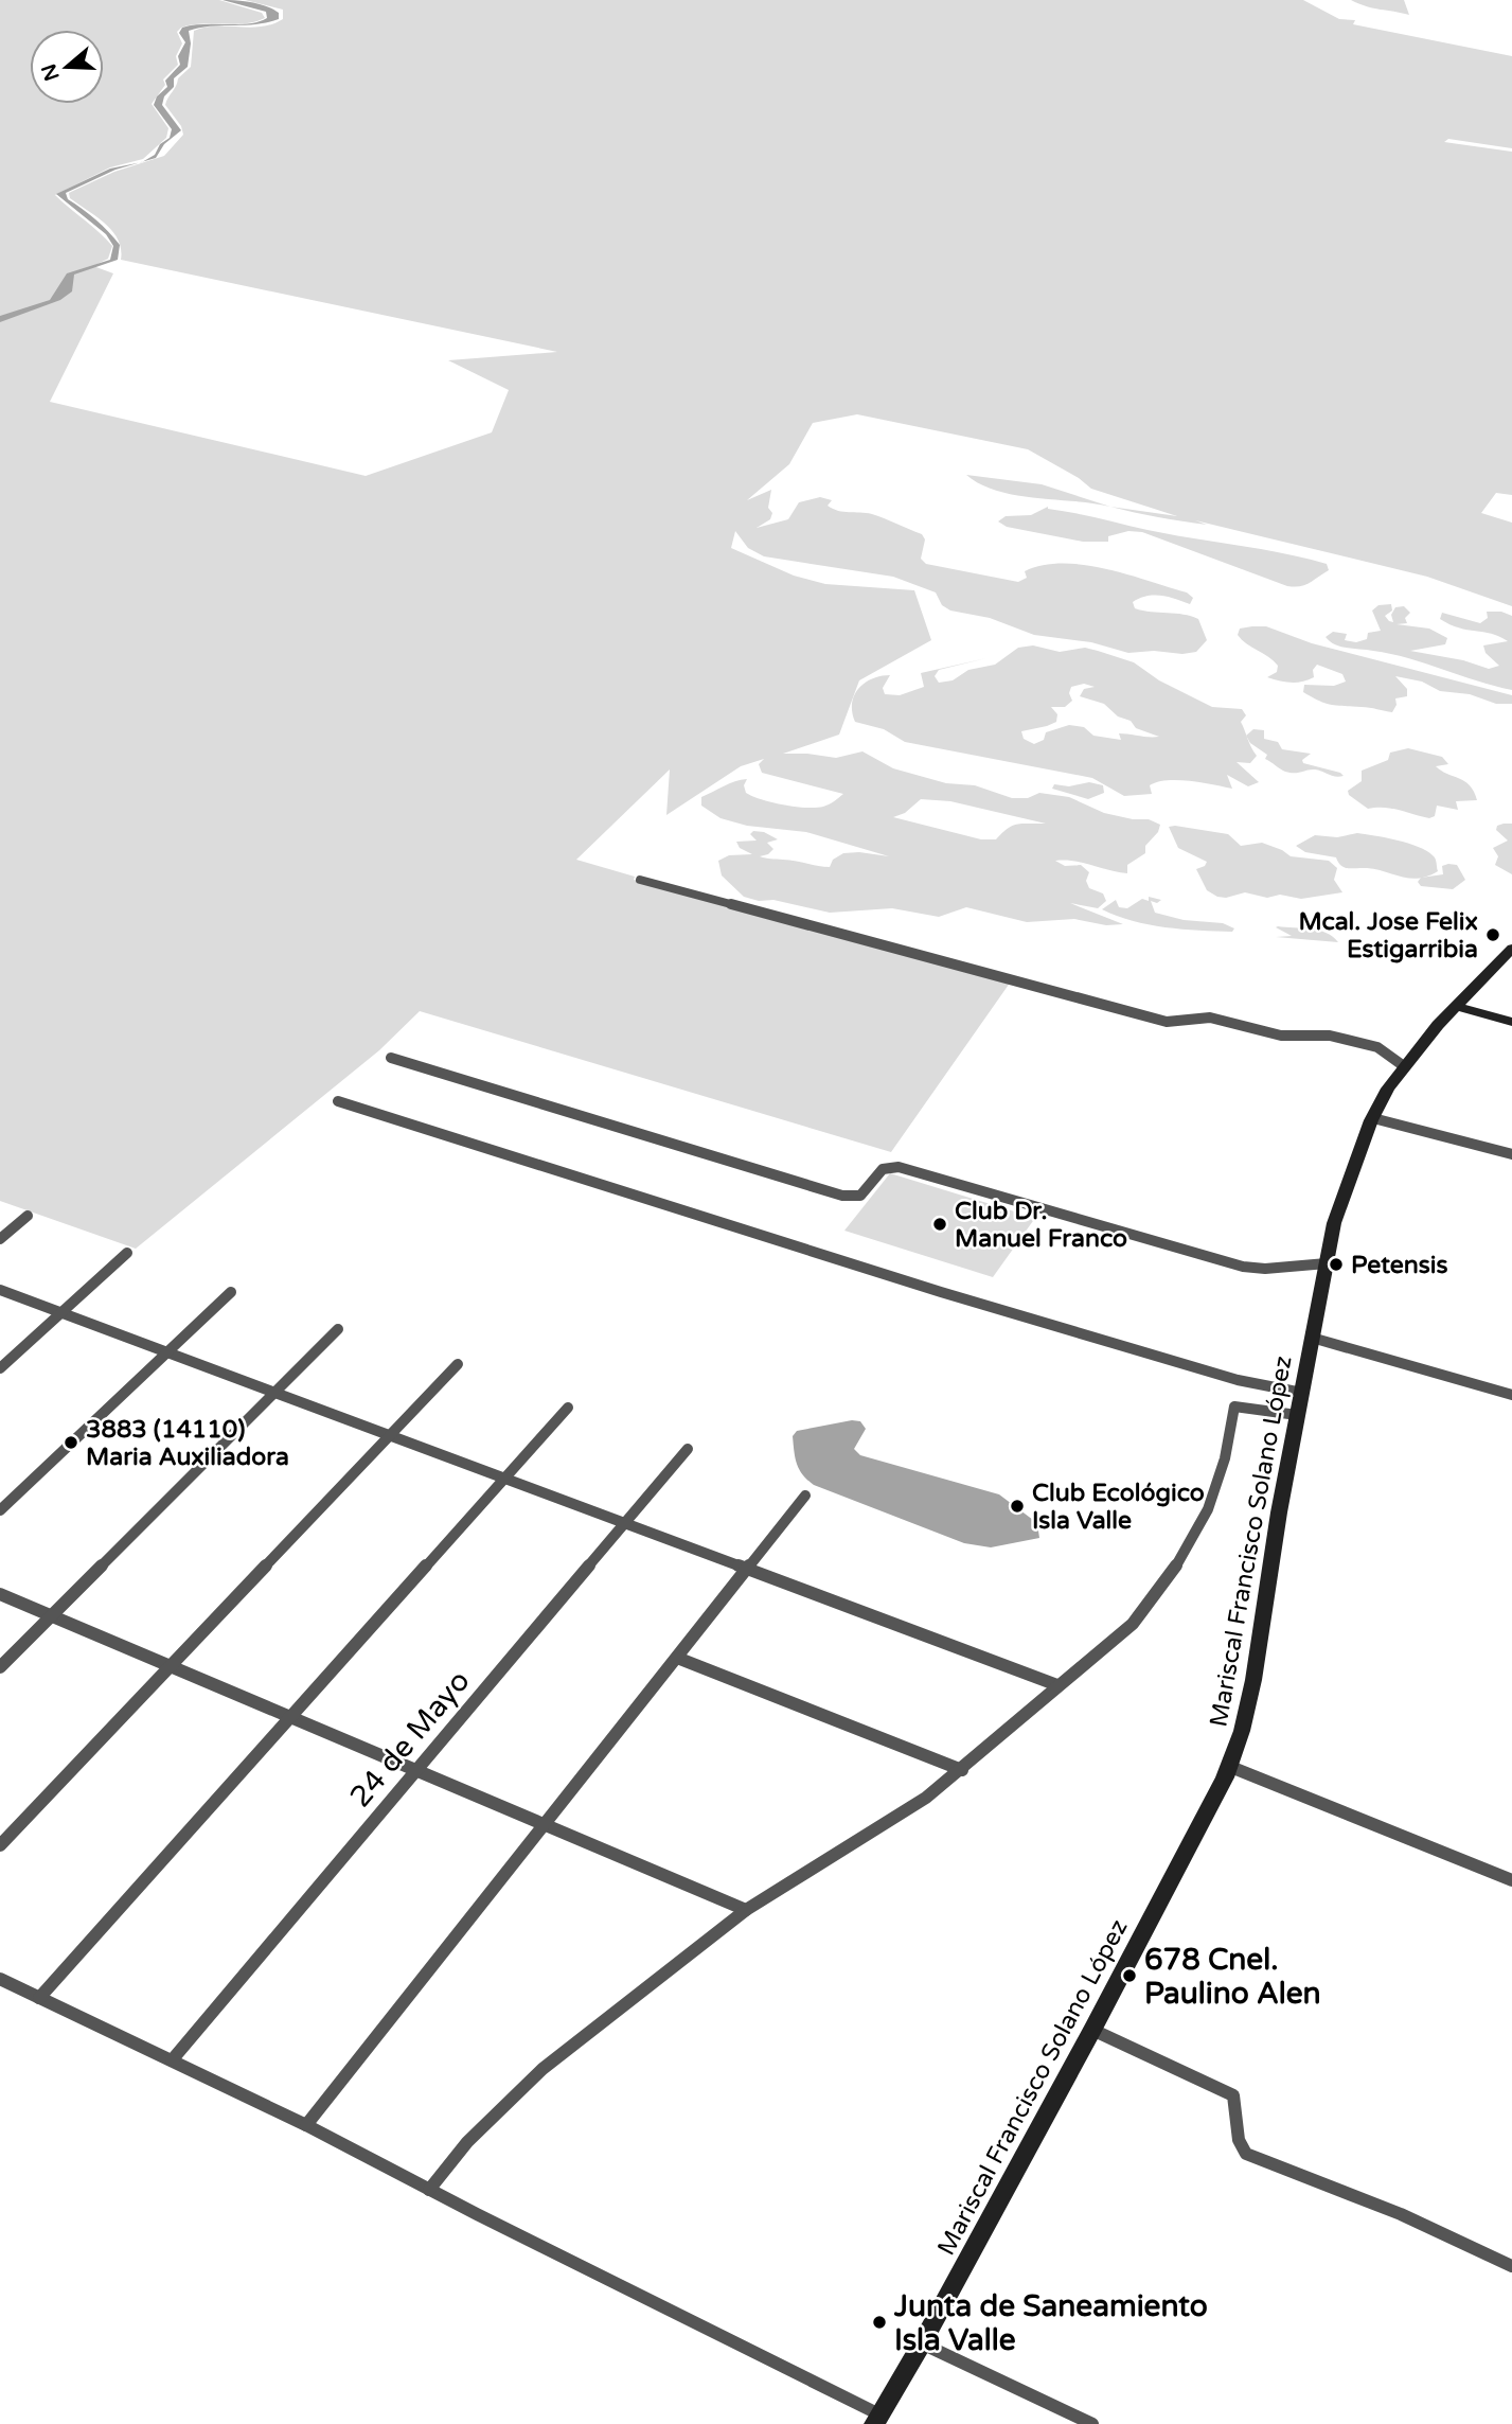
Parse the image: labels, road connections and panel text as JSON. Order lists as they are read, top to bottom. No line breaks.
{"streets":{"street":["Mariscal Francisco Solano López","24 de Mayo"]},"places":["Mcal. Jose Felix Estigarribia","Club Dr. Manuel Franco","Petensis","3883 (14110) Maria Auxiliadora","Club Ecológico Isla Valle","678 Cnel. Paulino Alen","Junta de Saneamiento Isla Valle"],"north":"left"}
